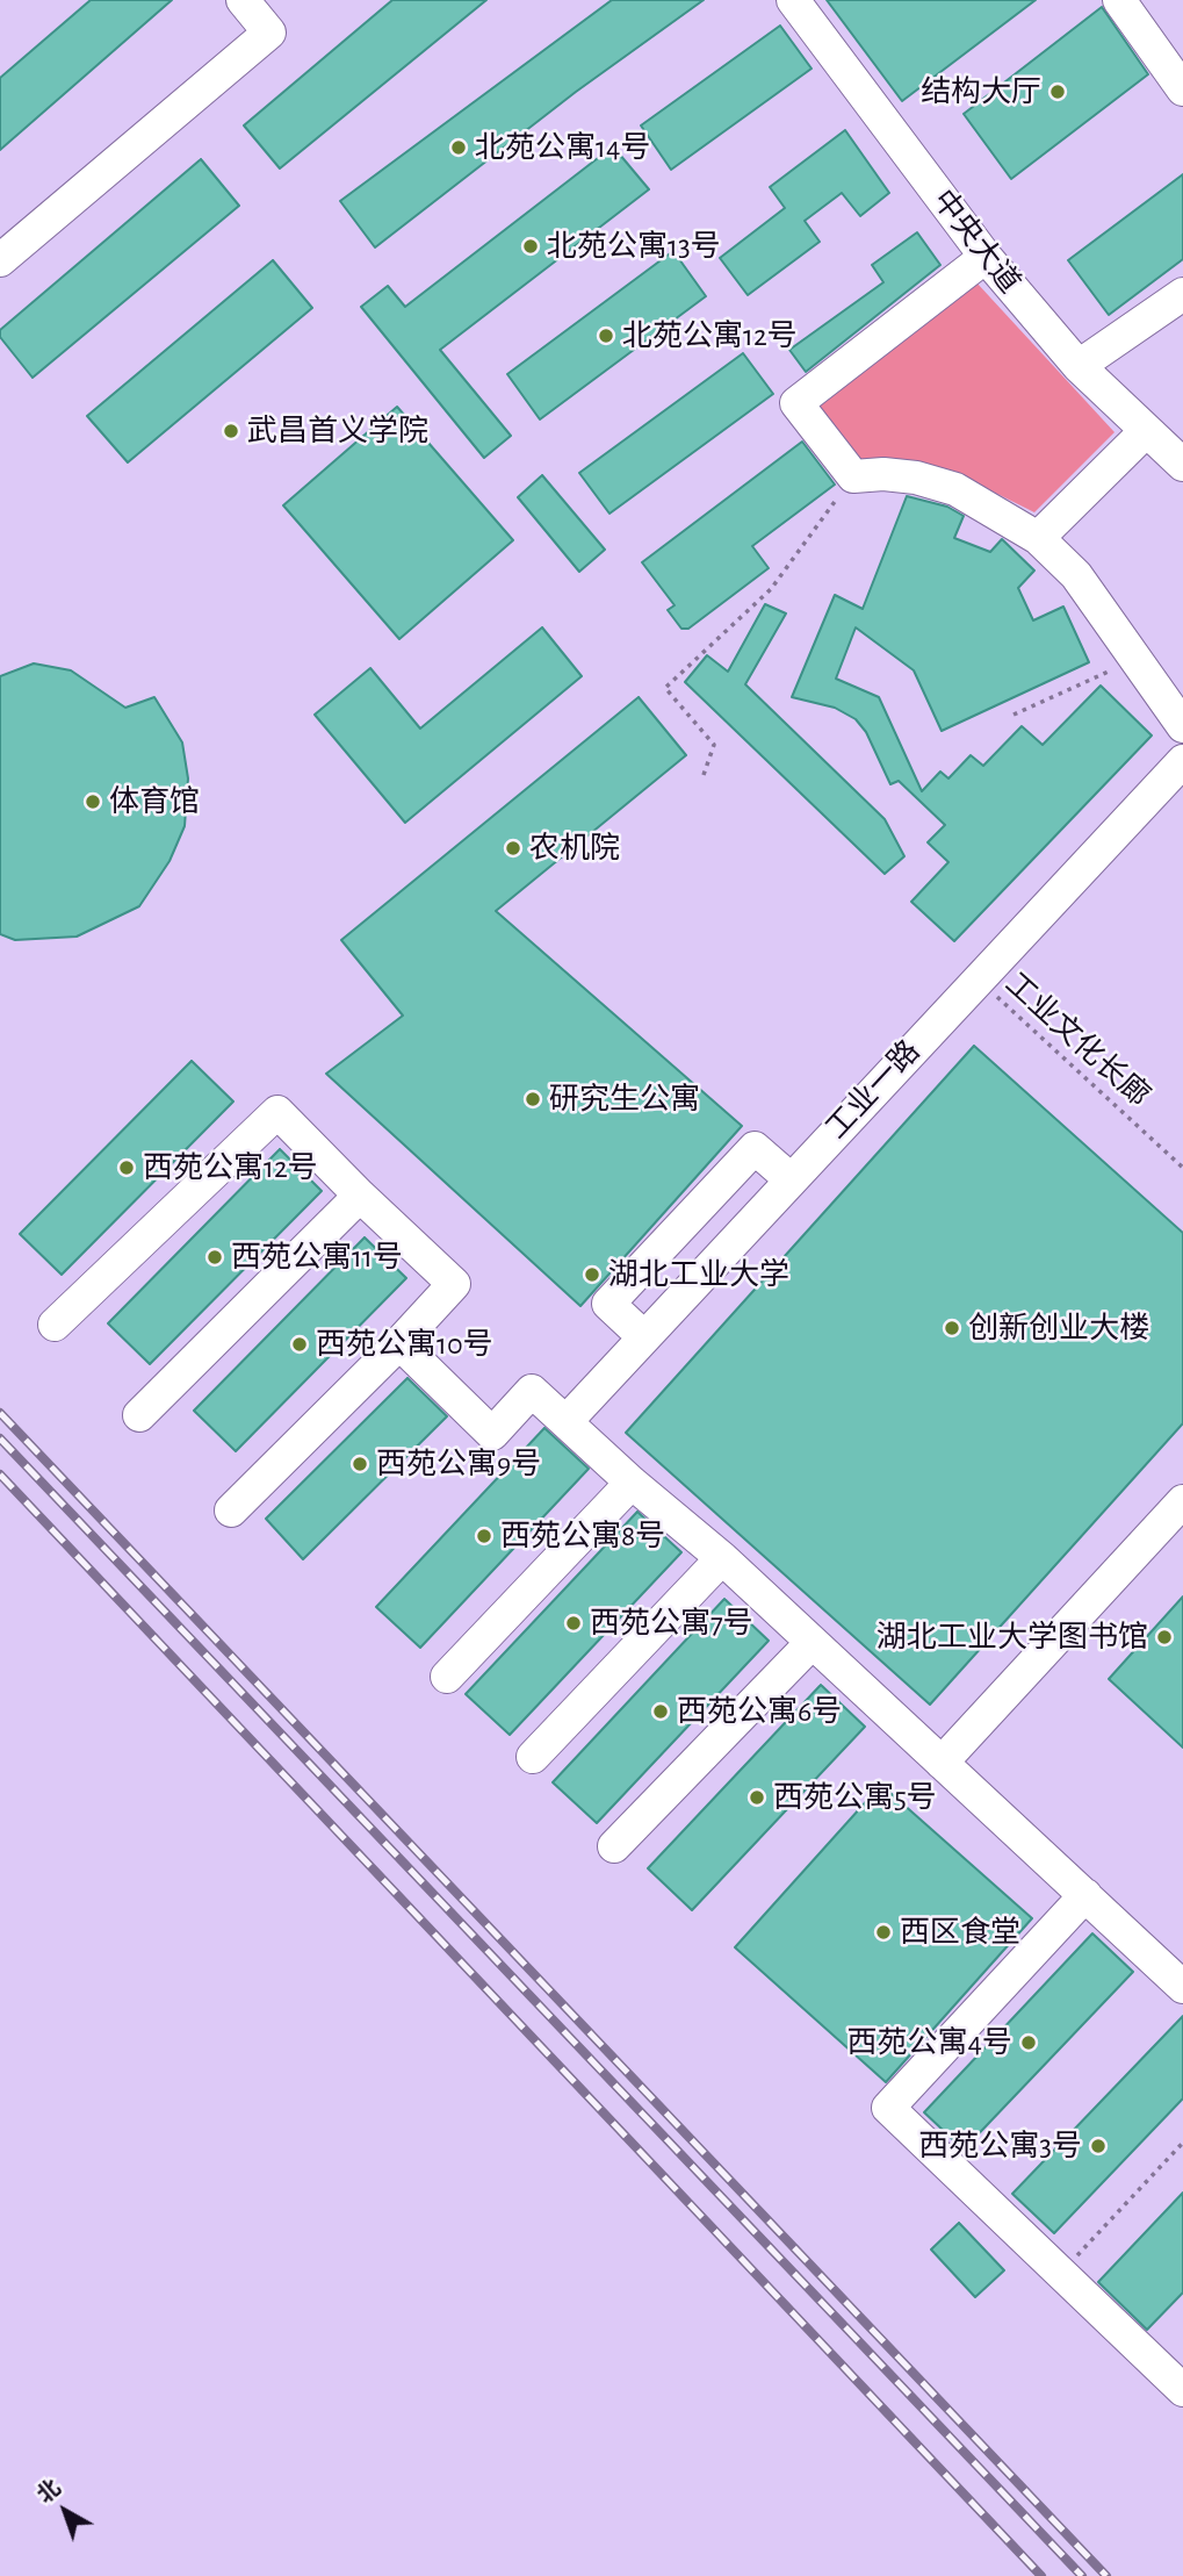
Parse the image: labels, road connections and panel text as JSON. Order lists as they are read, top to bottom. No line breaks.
{"streets":{"street":["中央大道","工业一路"],"path":["工业文化长廊"]},"crossings":[["工业文化长廊","工业一路"]],"places":["结构大厅","北苑公寓14号","北苑公寓13号","北苑公寓12号","武昌首义学院","体育馆","农机院","研究生公寓","西苑公寓12号","西苑公寓11号","湖北工业大学","创新创业大楼","西苑公寓10号","西苑公寓9号","西苑公寓8号","西苑公寓7号","湖北工业大学图书馆","西苑公寓6号","西苑公寓5号","西区食堂","西苑公寓4号","西苑公寓3号"],"north":"top left"}
